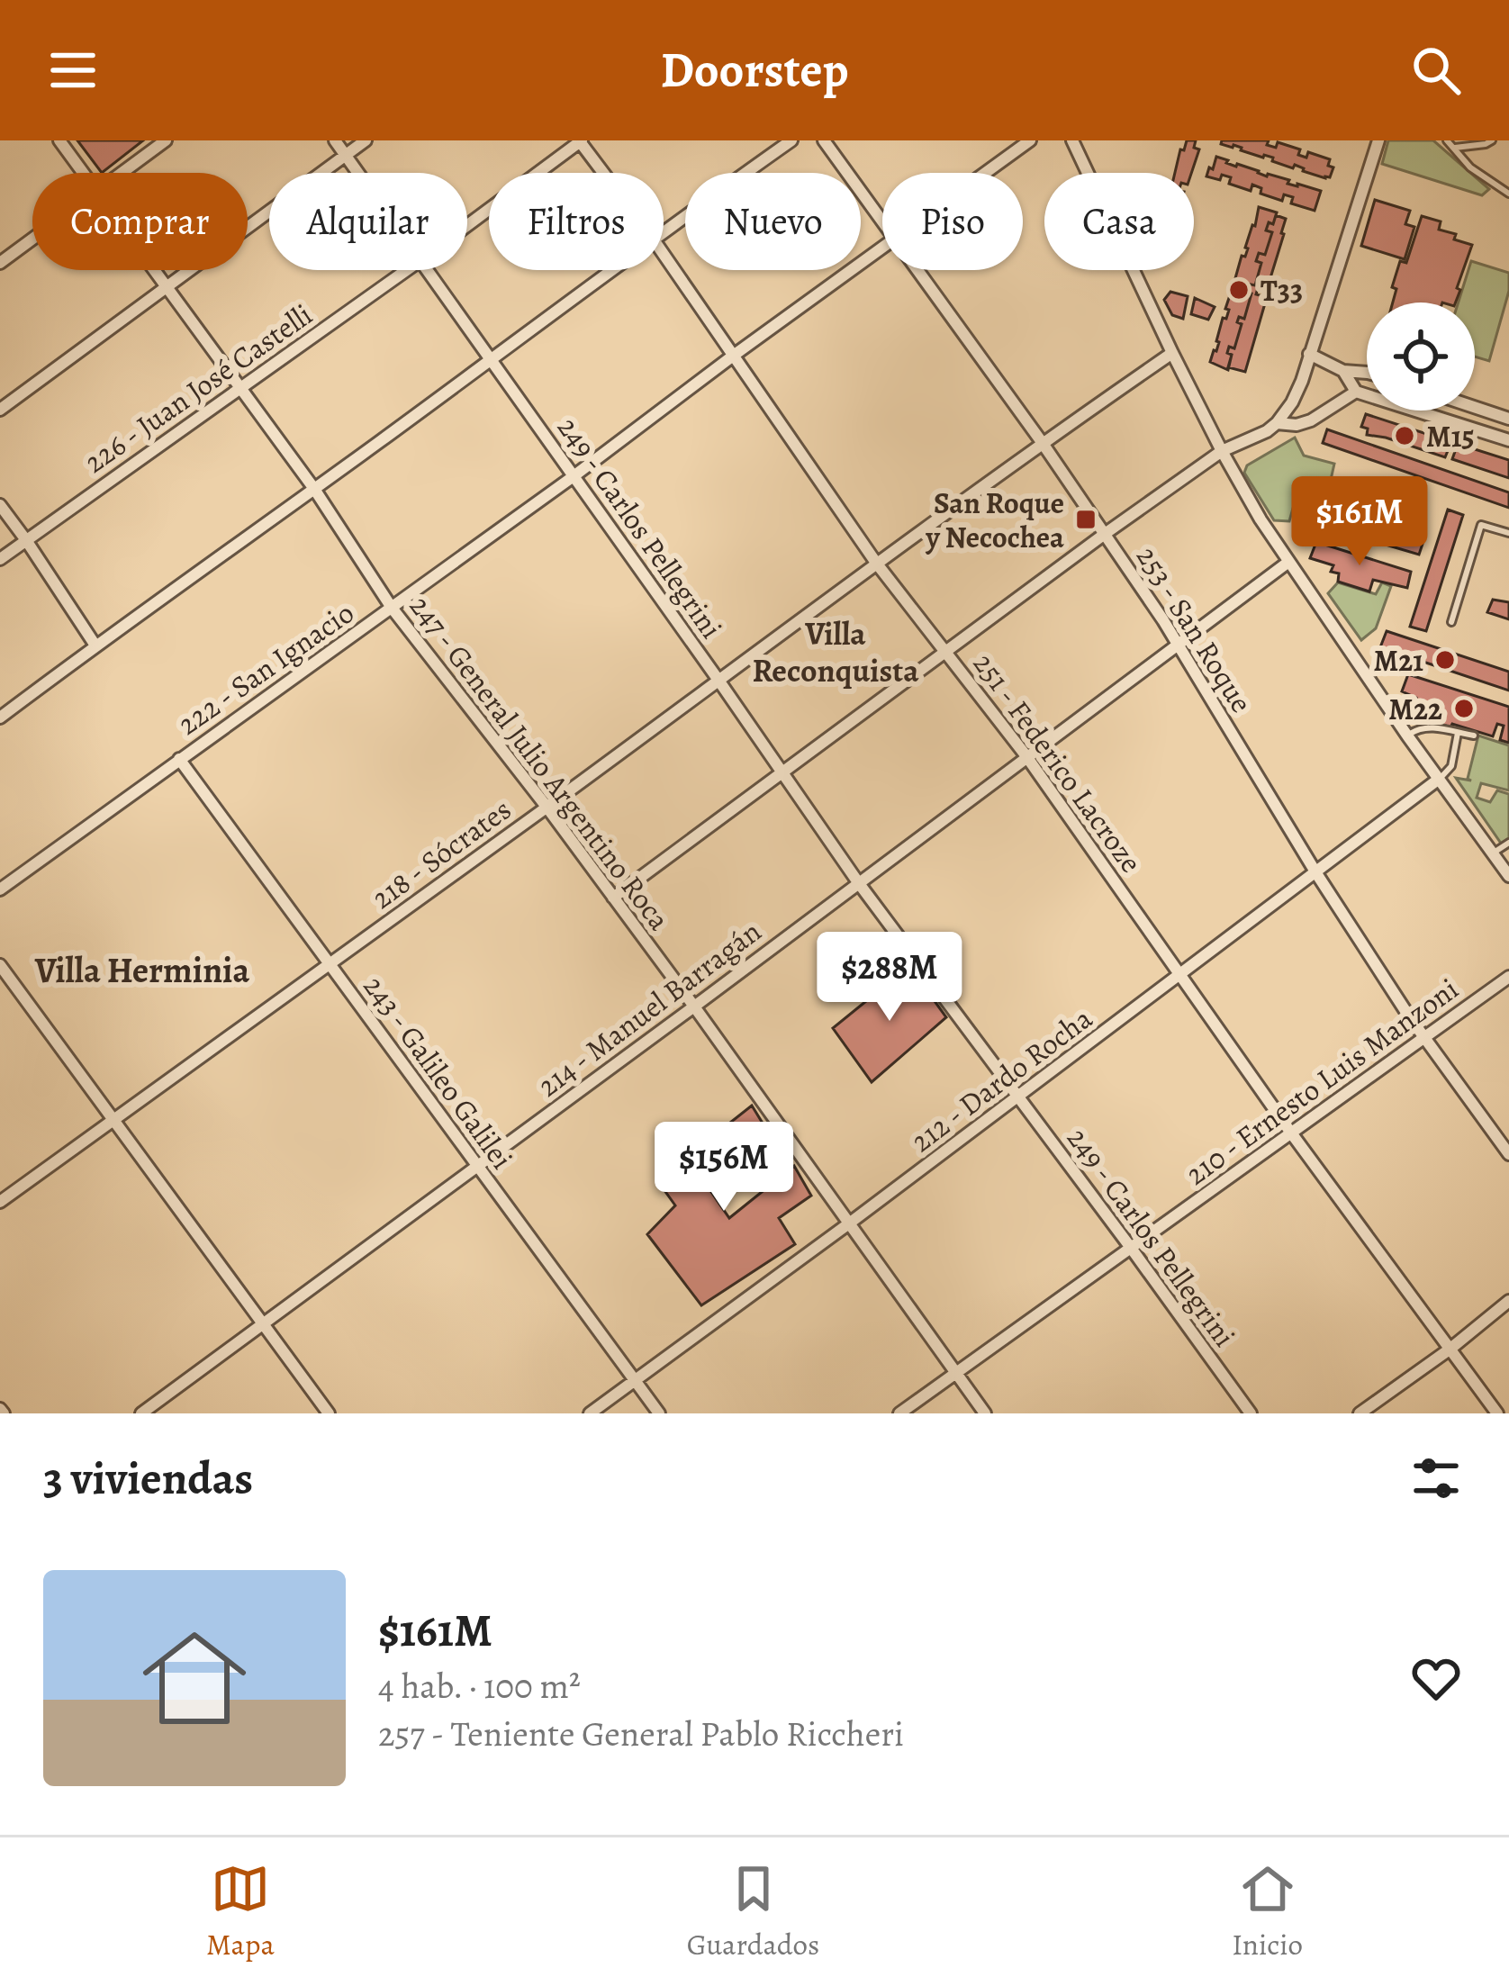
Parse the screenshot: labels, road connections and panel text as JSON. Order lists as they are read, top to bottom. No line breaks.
{"streets":{"street":["226 - Juan José Castelli","249 - Carlos Pellegrini","253 - San Roque","222 - San Ignacio","247 - General Julio Argentino Roca","251 - Federico Lacroze","218 - Sócrates","214 - Manuel Barragán","243 - Galileo Galilei","212 - Dardo Rocha","210 - Ernesto Luis Manzoni"]},"crossings":[["226 - Juan José Castelli","247 - General Julio Argentino Roca"],["226 - Juan José Castelli","251 - Federico Lacroze"],["249 - Carlos Pellegrini","222 - San Ignacio"],["249 - Carlos Pellegrini","218 - Sócrates"],["249 - Carlos Pellegrini","214 - Manuel Barragán"],["249 - Carlos Pellegrini","212 - Dardo Rocha"],["249 - Carlos Pellegrini","210 - Ernesto Luis Manzoni"],["253 - San Roque","218 - Sócrates"],["253 - San Roque","214 - Manuel Barragán"],["253 - San Roque","212 - Dardo Rocha"],["253 - San Roque","210 - Ernesto Luis Manzoni"],["222 - San Ignacio","247 - General Julio Argentino Roca"],["222 - San Ignacio","251 - Federico Lacroze"],["222 - San Ignacio","243 - Galileo Galilei"],["247 - General Julio Argentino Roca","218 - Sócrates"],["247 - General Julio Argentino Roca","214 - Manuel Barragán"],["247 - General Julio Argentino Roca","212 - Dardo Rocha"],["247 - General Julio Argentino Roca","210 - Ernesto Luis Manzoni"],["251 - Federico Lacroze","218 - Sócrates"],["251 - Federico Lacroze","214 - Manuel Barragán"],["251 - Federico Lacroze","212 - Dardo Rocha"],["251 - Federico Lacroze","210 - Ernesto Luis Manzoni"],["218 - Sócrates","243 - Galileo Galilei"],["214 - Manuel Barragán","243 - Galileo Galilei"],["243 - Galileo Galilei","212 - Dardo Rocha"]],"districts":["Villa Reconquista","Villa Herminia"],"places":{"other":["T33","M15","M21","M22"],"transit":["San Roque y Necochea"]},"page":{"header":"Doorstep","chip":["Comprar","Alquilar","Filtros","Nuevo","Piso","Casa"],"price":["$161M","$288M","$156M"],"heading":"3 viviendas","list":[{"name":"$161M","note":"4 hab. · 100 m² · 257 - Teniente General Pablo Riccheri"}],"tabs":["Mapa","Guardados","Inicio"]}}
